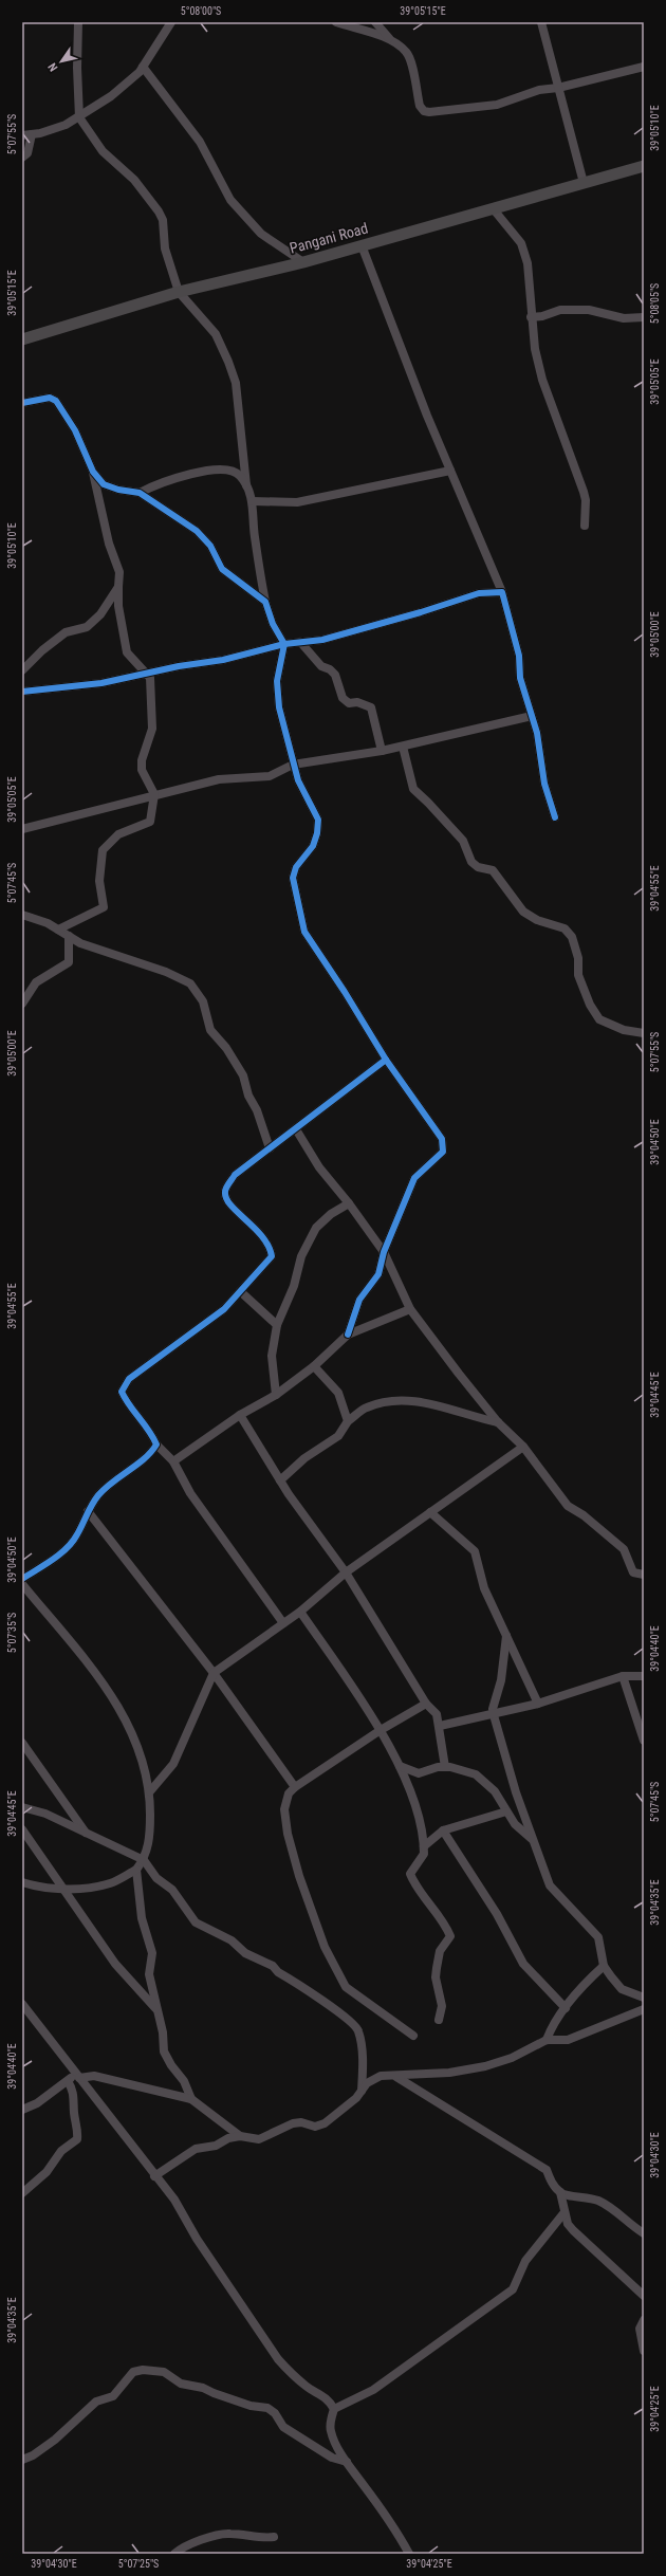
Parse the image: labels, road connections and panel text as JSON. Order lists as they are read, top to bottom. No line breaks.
{"streets":{"main road":["Pangani Road"]},"north":"bottom left","coordinates":["5°08'00\"S","39°05'15\"E","39°05'10\"E","5°07'55\"S","5°08'05\"S","39°05'05\"E","39°05'00\"E","5°07'45\"S","39°04'55\"E","39°04'50\"E","39°04'45\"E","5°07'35\"S","39°04'40\"E","39°04'35\"E","39°04'30\"E","39°04'25\"E","5°07'25\"S"]}
